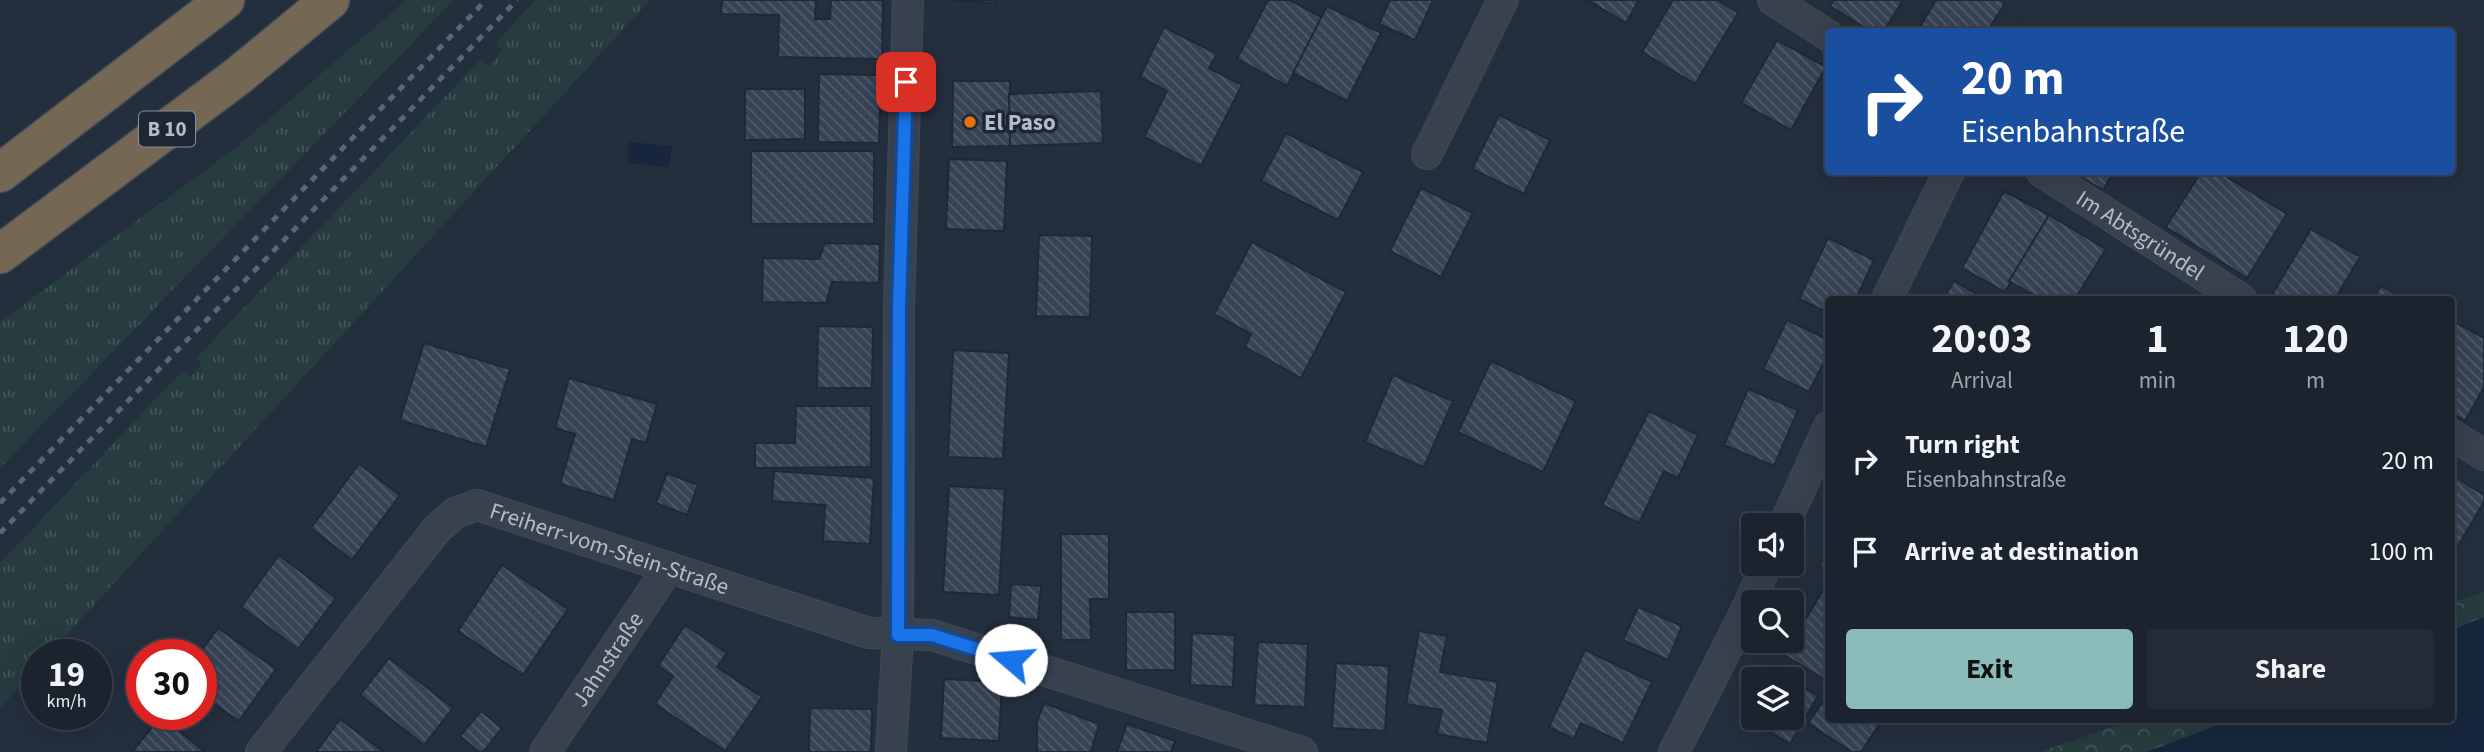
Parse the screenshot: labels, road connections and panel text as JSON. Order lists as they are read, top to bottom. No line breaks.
{"streets":{"highway":["B 10"],"street":["Im Abtsgründel","Freiherr-vom-Stein-Straße","Jahnstraße"]},"crossings":[["Freiherr-vom-Stein-Straße","Jahnstraße"]],"places":["El Paso"],"page":{"turn":["20 m","Eisenbahnstraße"],"eta":["20:03","Arrival","1","min","120","m"],"list":[{"name":"Turn right","note":"Eisenbahnstraße","value":"20 m"},{"name":"Arrive at destination","value":"100 m"}],"buttons":["Exit","Share"],"speed":"19 km/h","limit":"30"}}
